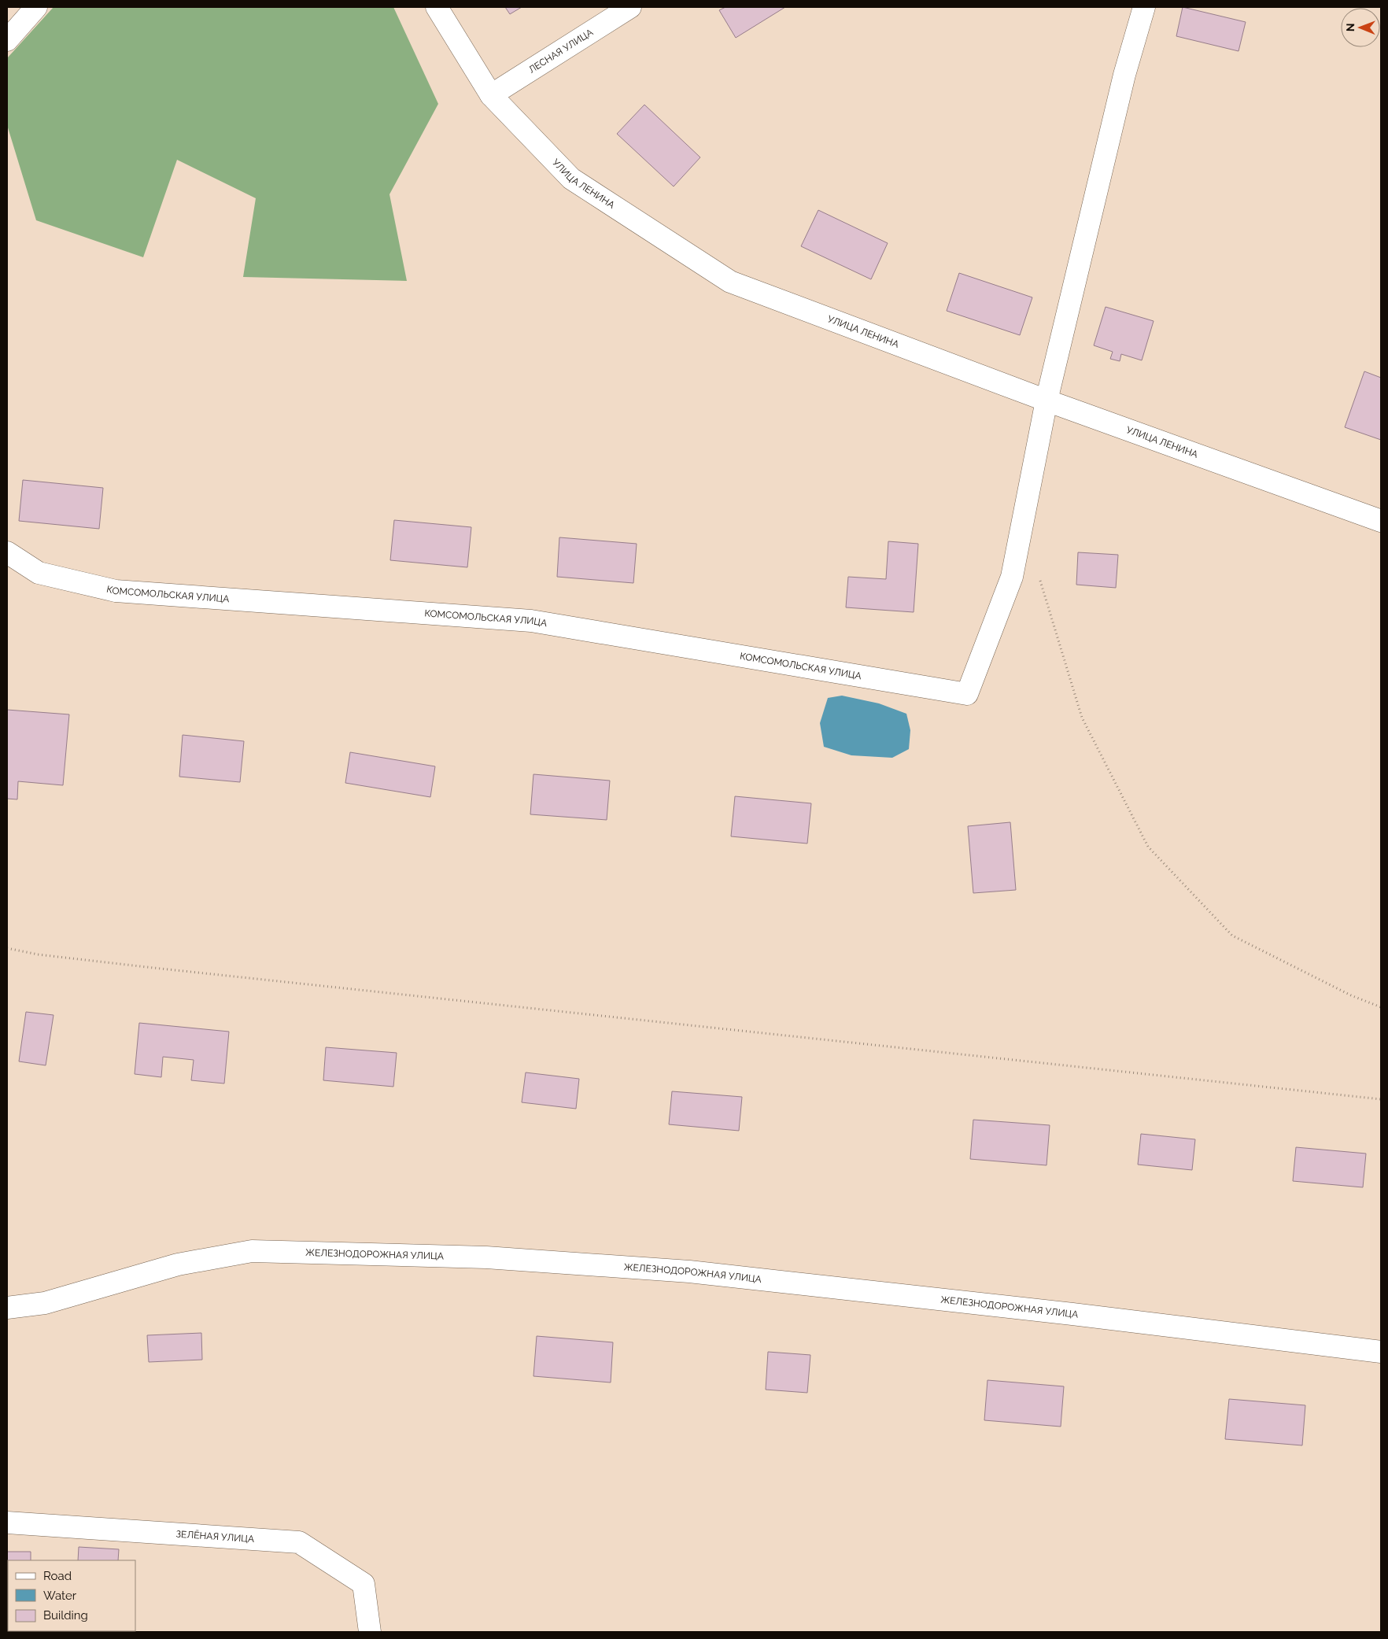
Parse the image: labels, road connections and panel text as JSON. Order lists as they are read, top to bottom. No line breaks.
{"streets":{"street":["ЛЕСНАЯ УЛИЦА","УЛИЦА ЛЕНИНА","КОМСОМОЛЬСКАЯ УЛИЦА","ЖЕЛЕЗНОДОРОЖНАЯ УЛИЦА","ЗЕЛЁНАЯ УЛИЦА"]},"crossings":[["ЛЕСНАЯ УЛИЦА","УЛИЦА ЛЕНИНА"],["УЛИЦА ЛЕНИНА","КОМСОМОЛЬСКАЯ УЛИЦА"]],"legend":["Road","Water","Building"],"north":"left"}
